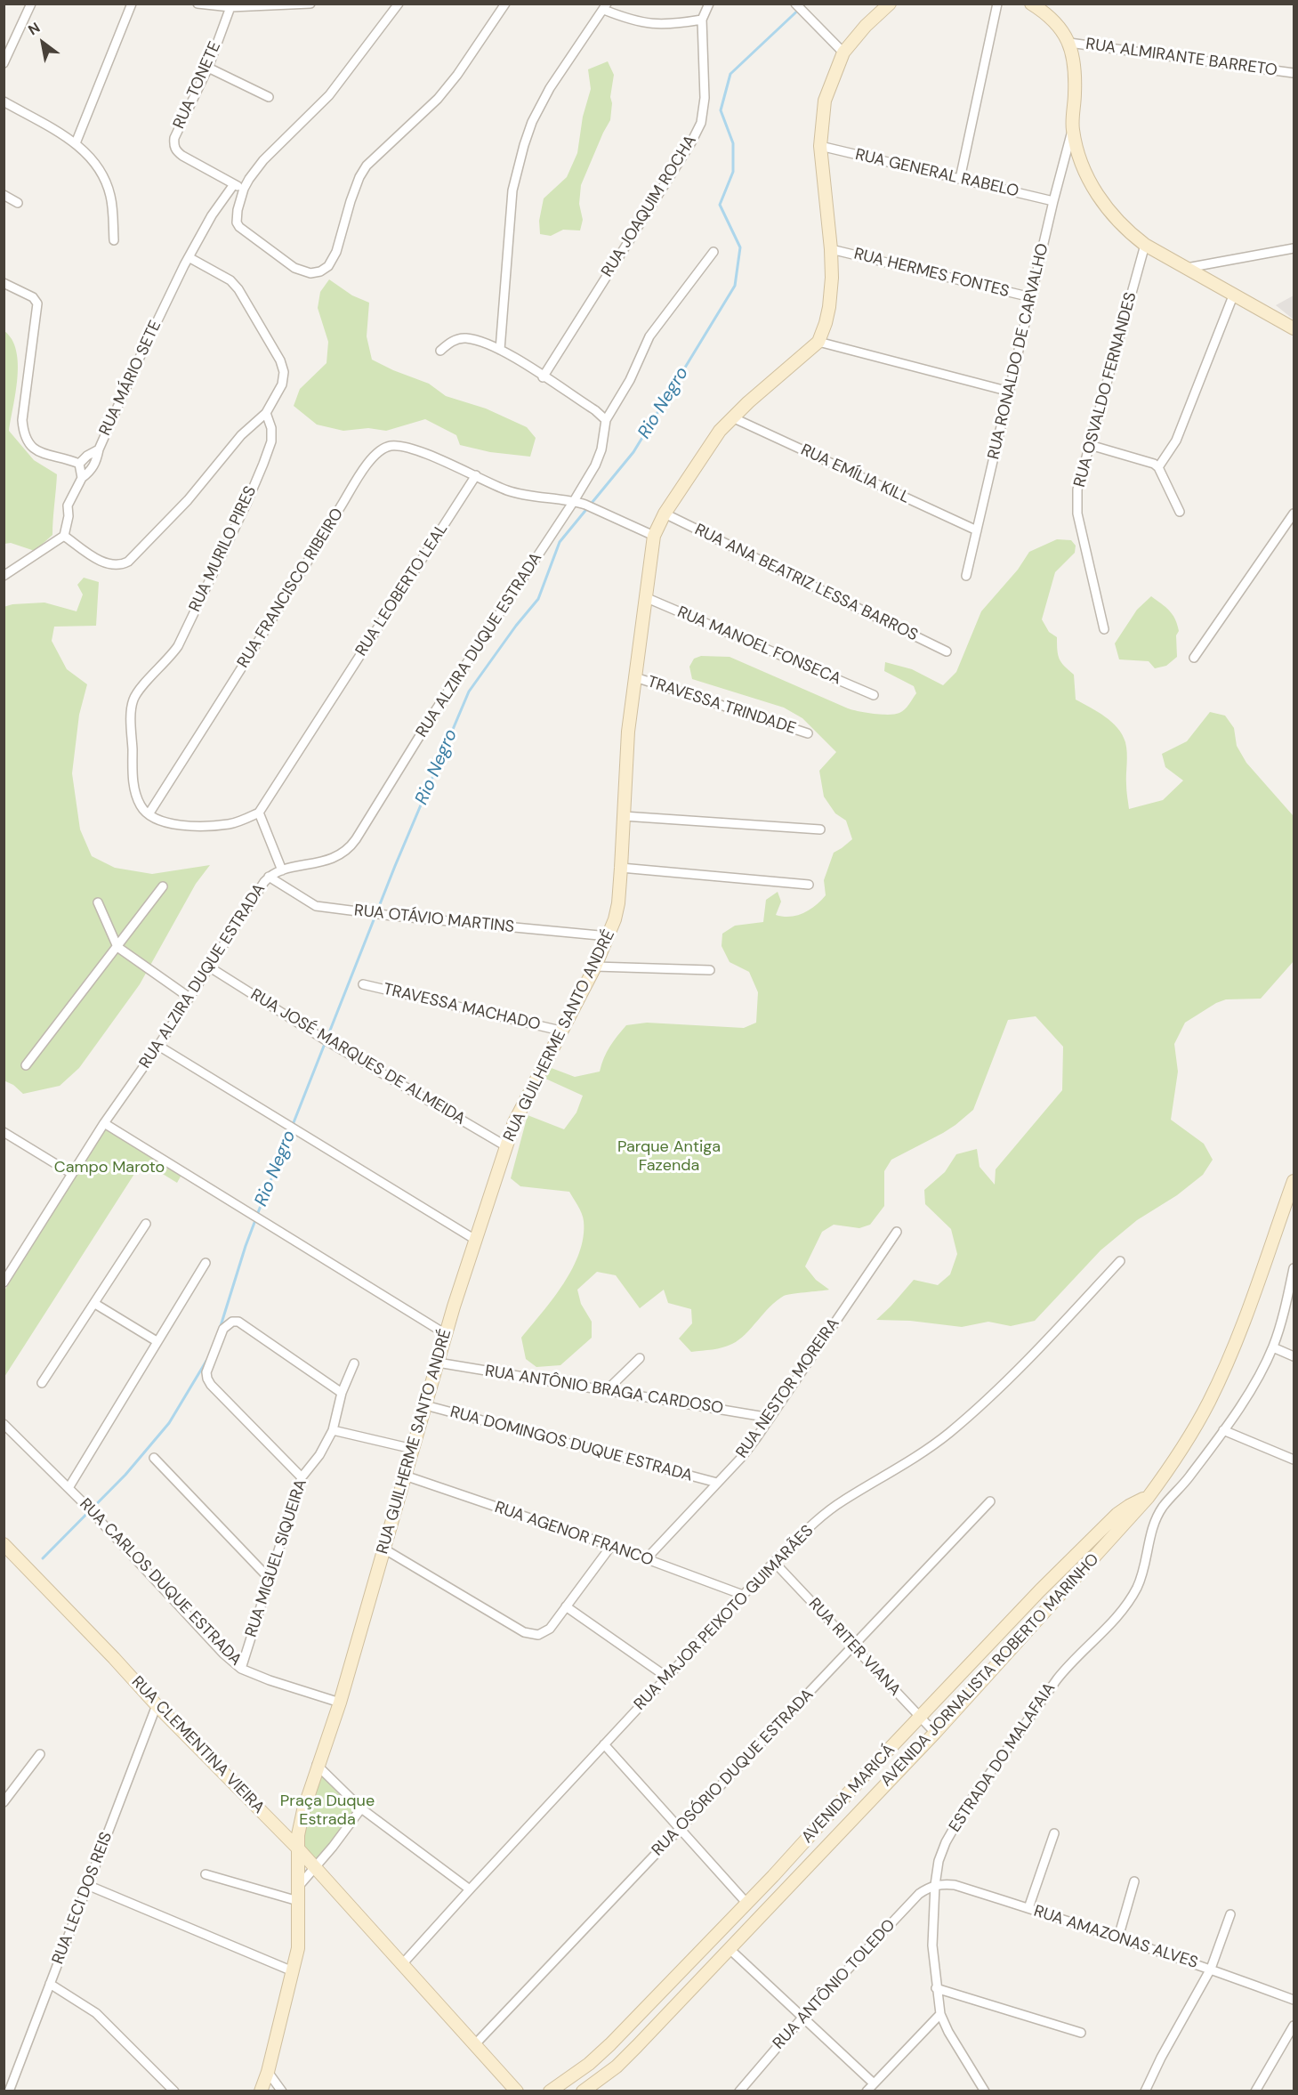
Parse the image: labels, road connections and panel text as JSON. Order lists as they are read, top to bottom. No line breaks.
{"streets":{"street":["RUA ALMIRANTE BARRETO","RUA TONETE","RUA GENERAL RABELO","RUA JOAQUIM ROCHA","RUA HERMES FONTES","RUA RONALDO DE CARVALHO","RUA MÁRIO SETE","RUA OSVALDO FERNANDES","RUA EMÍLIA KILL","RUA MURILO PIRES","RUA ANA BEATRIZ LESSA BARROS","RUA FRANCISCO RIBEIRO","RUA LEOBERTO LEAL","RUA ALZIRA DUQUE ESTRADA","RUA MANOEL FONSECA","TRAVESSA TRINDADE","RUA OTÁVIO MARTINS","TRAVESSA MACHADO","RUA GUILHERME SANTO ANDRÉ","RUA JOSÉ MARQUES DE ALMEIDA","RUA NESTOR MOREIRA","RUA ANTÔNIO BRAGA CARDOSO","RUA DOMINGOS DUQUE ESTRADA","RUA AGENOR FRANCO","RUA MIGUEL SIQUEIRA","RUA CARLOS DUQUE ESTRADA","RUA MAJOR PEIXOTO GUIMARÃES","RUA RITER VIANA","AVENIDA JORNALISTA ROBERTO MARINHO","RUA CLEMENTINA VIEIRA","ESTRADA DO MALAFAIA","RUA OSÓRIO DUQUE ESTRADA","AVENIDA MARICÁ","RUA LECI DOS REIS","RUA AMAZONAS ALVES","RUA ANTÔNIO TOLEDO"]},"crossings":[["RUA TONETE","RUA MÁRIO SETE"],["RUA GENERAL RABELO","RUA RONALDO DE CARVALHO"],["RUA HERMES FONTES","RUA RONALDO DE CARVALHO"],["RUA RONALDO DE CARVALHO","RUA EMÍLIA KILL"],["RUA EMÍLIA KILL","RUA GUILHERME SANTO ANDRÉ"],["RUA MURILO PIRES","RUA FRANCISCO RIBEIRO"],["RUA ANA BEATRIZ LESSA BARROS","RUA GUILHERME SANTO ANDRÉ"],["RUA FRANCISCO RIBEIRO","RUA LEOBERTO LEAL"],["RUA ALZIRA DUQUE ESTRADA","RUA OTÁVIO MARTINS"],["RUA ALZIRA DUQUE ESTRADA","RUA JOSÉ MARQUES DE ALMEIDA"],["RUA MANOEL FONSECA","RUA GUILHERME SANTO ANDRÉ"],["TRAVESSA TRINDADE","RUA GUILHERME SANTO ANDRÉ"],["RUA OTÁVIO MARTINS","RUA GUILHERME SANTO ANDRÉ"],["TRAVESSA MACHADO","RUA GUILHERME SANTO ANDRÉ"],["RUA GUILHERME SANTO ANDRÉ","RUA JOSÉ MARQUES DE ALMEIDA"],["RUA GUILHERME SANTO ANDRÉ","RUA ANTÔNIO BRAGA CARDOSO"],["RUA GUILHERME SANTO ANDRÉ","RUA DOMINGOS DUQUE ESTRADA"],["RUA GUILHERME SANTO ANDRÉ","RUA AGENOR FRANCO"],["RUA GUILHERME SANTO ANDRÉ","RUA CARLOS DUQUE ESTRADA"],["RUA GUILHERME SANTO ANDRÉ","RUA CLEMENTINA VIEIRA"],["RUA NESTOR MOREIRA","RUA ANTÔNIO BRAGA CARDOSO"],["RUA NESTOR MOREIRA","RUA DOMINGOS DUQUE ESTRADA"],["RUA NESTOR MOREIRA","RUA AGENOR FRANCO"],["RUA AGENOR FRANCO","RUA MAJOR PEIXOTO GUIMARÃES"],["RUA MIGUEL SIQUEIRA","RUA CARLOS DUQUE ESTRADA"],["RUA MAJOR PEIXOTO GUIMARÃES","RUA RITER VIANA"],["RUA MAJOR PEIXOTO GUIMARÃES","RUA CLEMENTINA VIEIRA"],["RUA RITER VIANA","AVENIDA JORNALISTA ROBERTO MARINHO"],["RUA RITER VIANA","RUA OSÓRIO DUQUE ESTRADA"],["RUA RITER VIANA","AVENIDA MARICÁ"],["AVENIDA JORNALISTA ROBERTO MARINHO","AVENIDA MARICÁ"],["RUA CLEMENTINA VIEIRA","RUA OSÓRIO DUQUE ESTRADA"],["RUA CLEMENTINA VIEIRA","RUA LECI DOS REIS"],["ESTRADA DO MALAFAIA","RUA AMAZONAS ALVES"],["ESTRADA DO MALAFAIA","RUA ANTÔNIO TOLEDO"],["RUA AMAZONAS ALVES","RUA ANTÔNIO TOLEDO"]],"water":["Rio Negro"],"parks":["Parque Antiga Fazenda","Campo Maroto","Praça Duque Estrada"],"north":"top left"}
